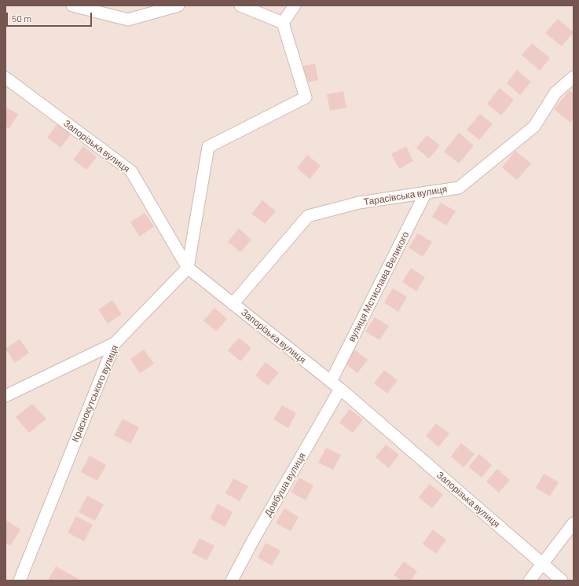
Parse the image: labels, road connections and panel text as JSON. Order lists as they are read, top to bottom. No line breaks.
{"streets":{"street":["Запорізька вулиця","Тарасівська вулиця","вулиця Мстислава Великого","Краснокутського вулиця","Довбуша вулиця"]},"crossings":[["Запорізька вулиця","Тарасівська вулиця"],["Запорізька вулиця","вулиця Мстислава Великого"],["Запорізька вулиця","Краснокутського вулиця"],["Запорізька вулиця","Довбуша вулиця"],["Тарасівська вулиця","вулиця Мстислава Великого"]],"scale_bar":"50 m"}
